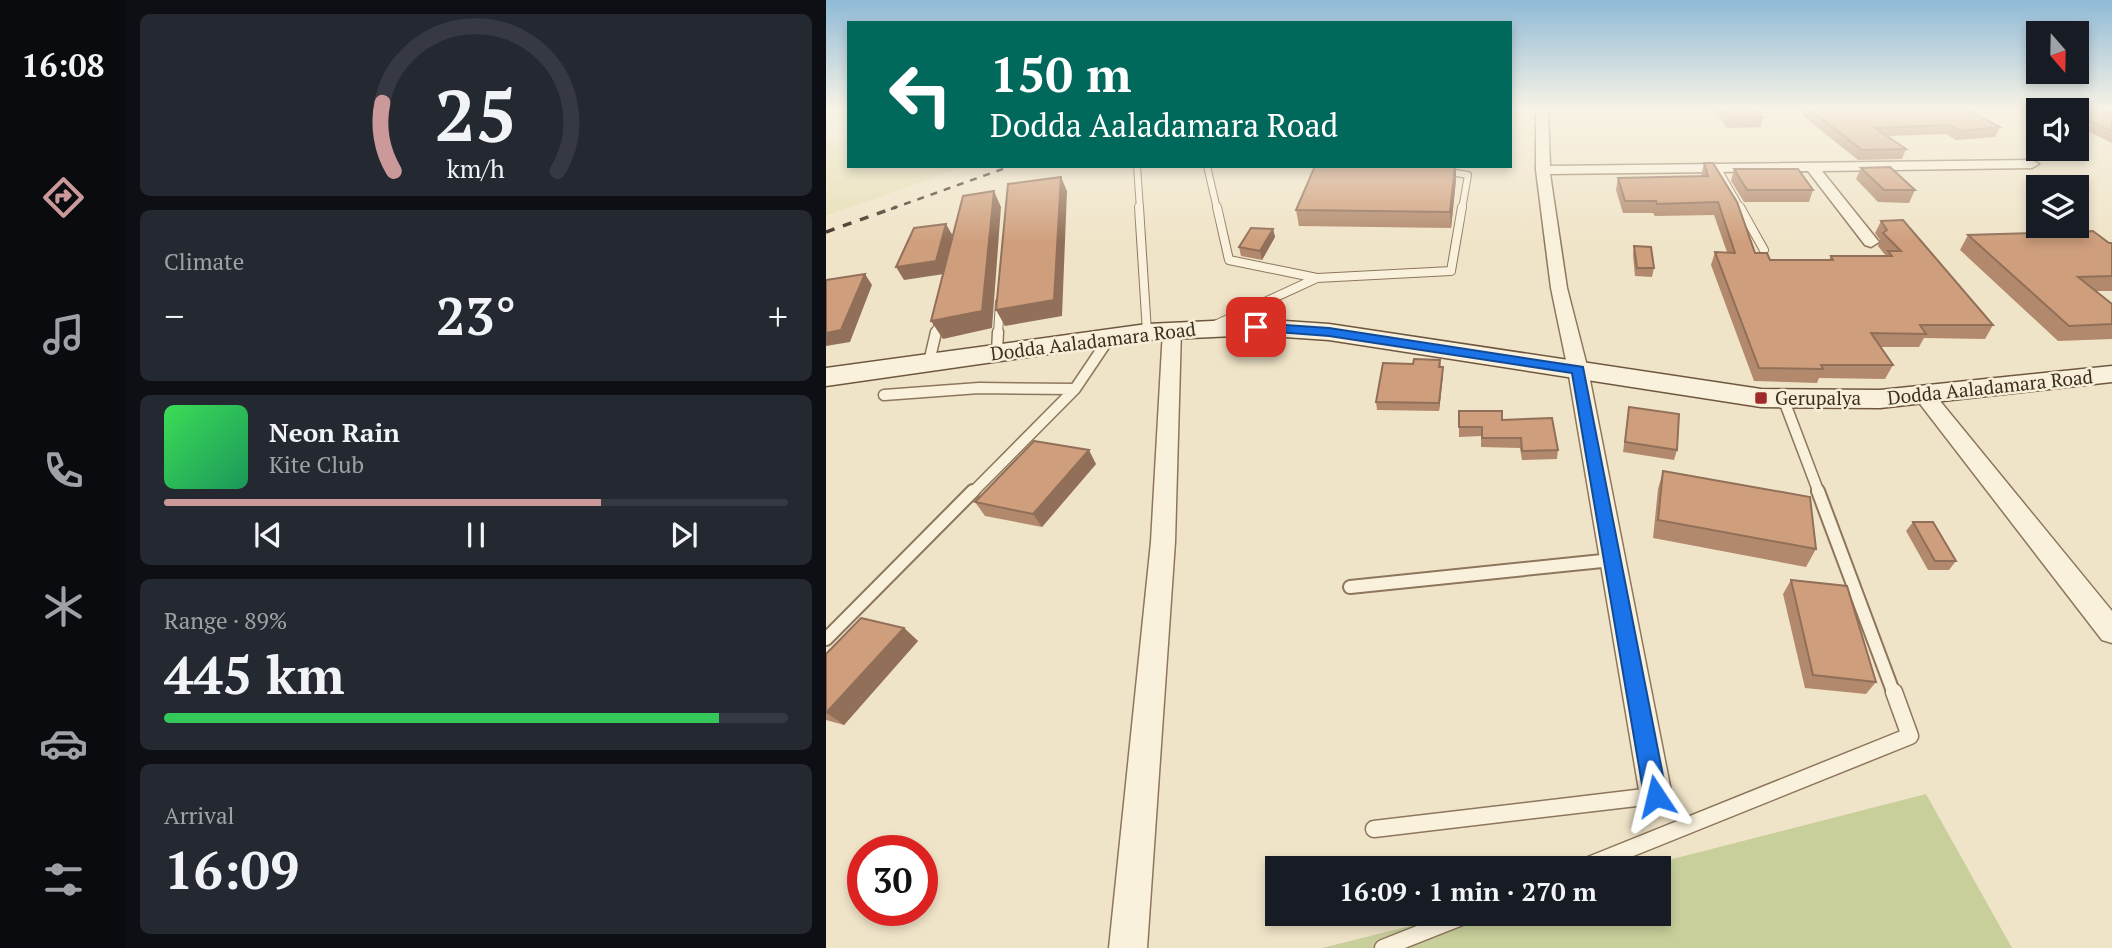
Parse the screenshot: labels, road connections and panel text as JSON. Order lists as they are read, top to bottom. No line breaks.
{"streets":{"main road":["Dodda Aaladamara Road"]},"places":{"transit":["Gerupalya"]},"north":"bottom","page":{"tabs":"16:08","turn":["150 m","Dodda Aaladamara Road"],"tile":["Climate",["Range · 89%","445 km"],["Arrival","16:09"]],"heat":["−","23°","+"],"song":["Neon Rain","Kite Club"],"limit":"30","trip":"16:09 · 1 min · 270 m","gauge":["25","km/h"]}}
